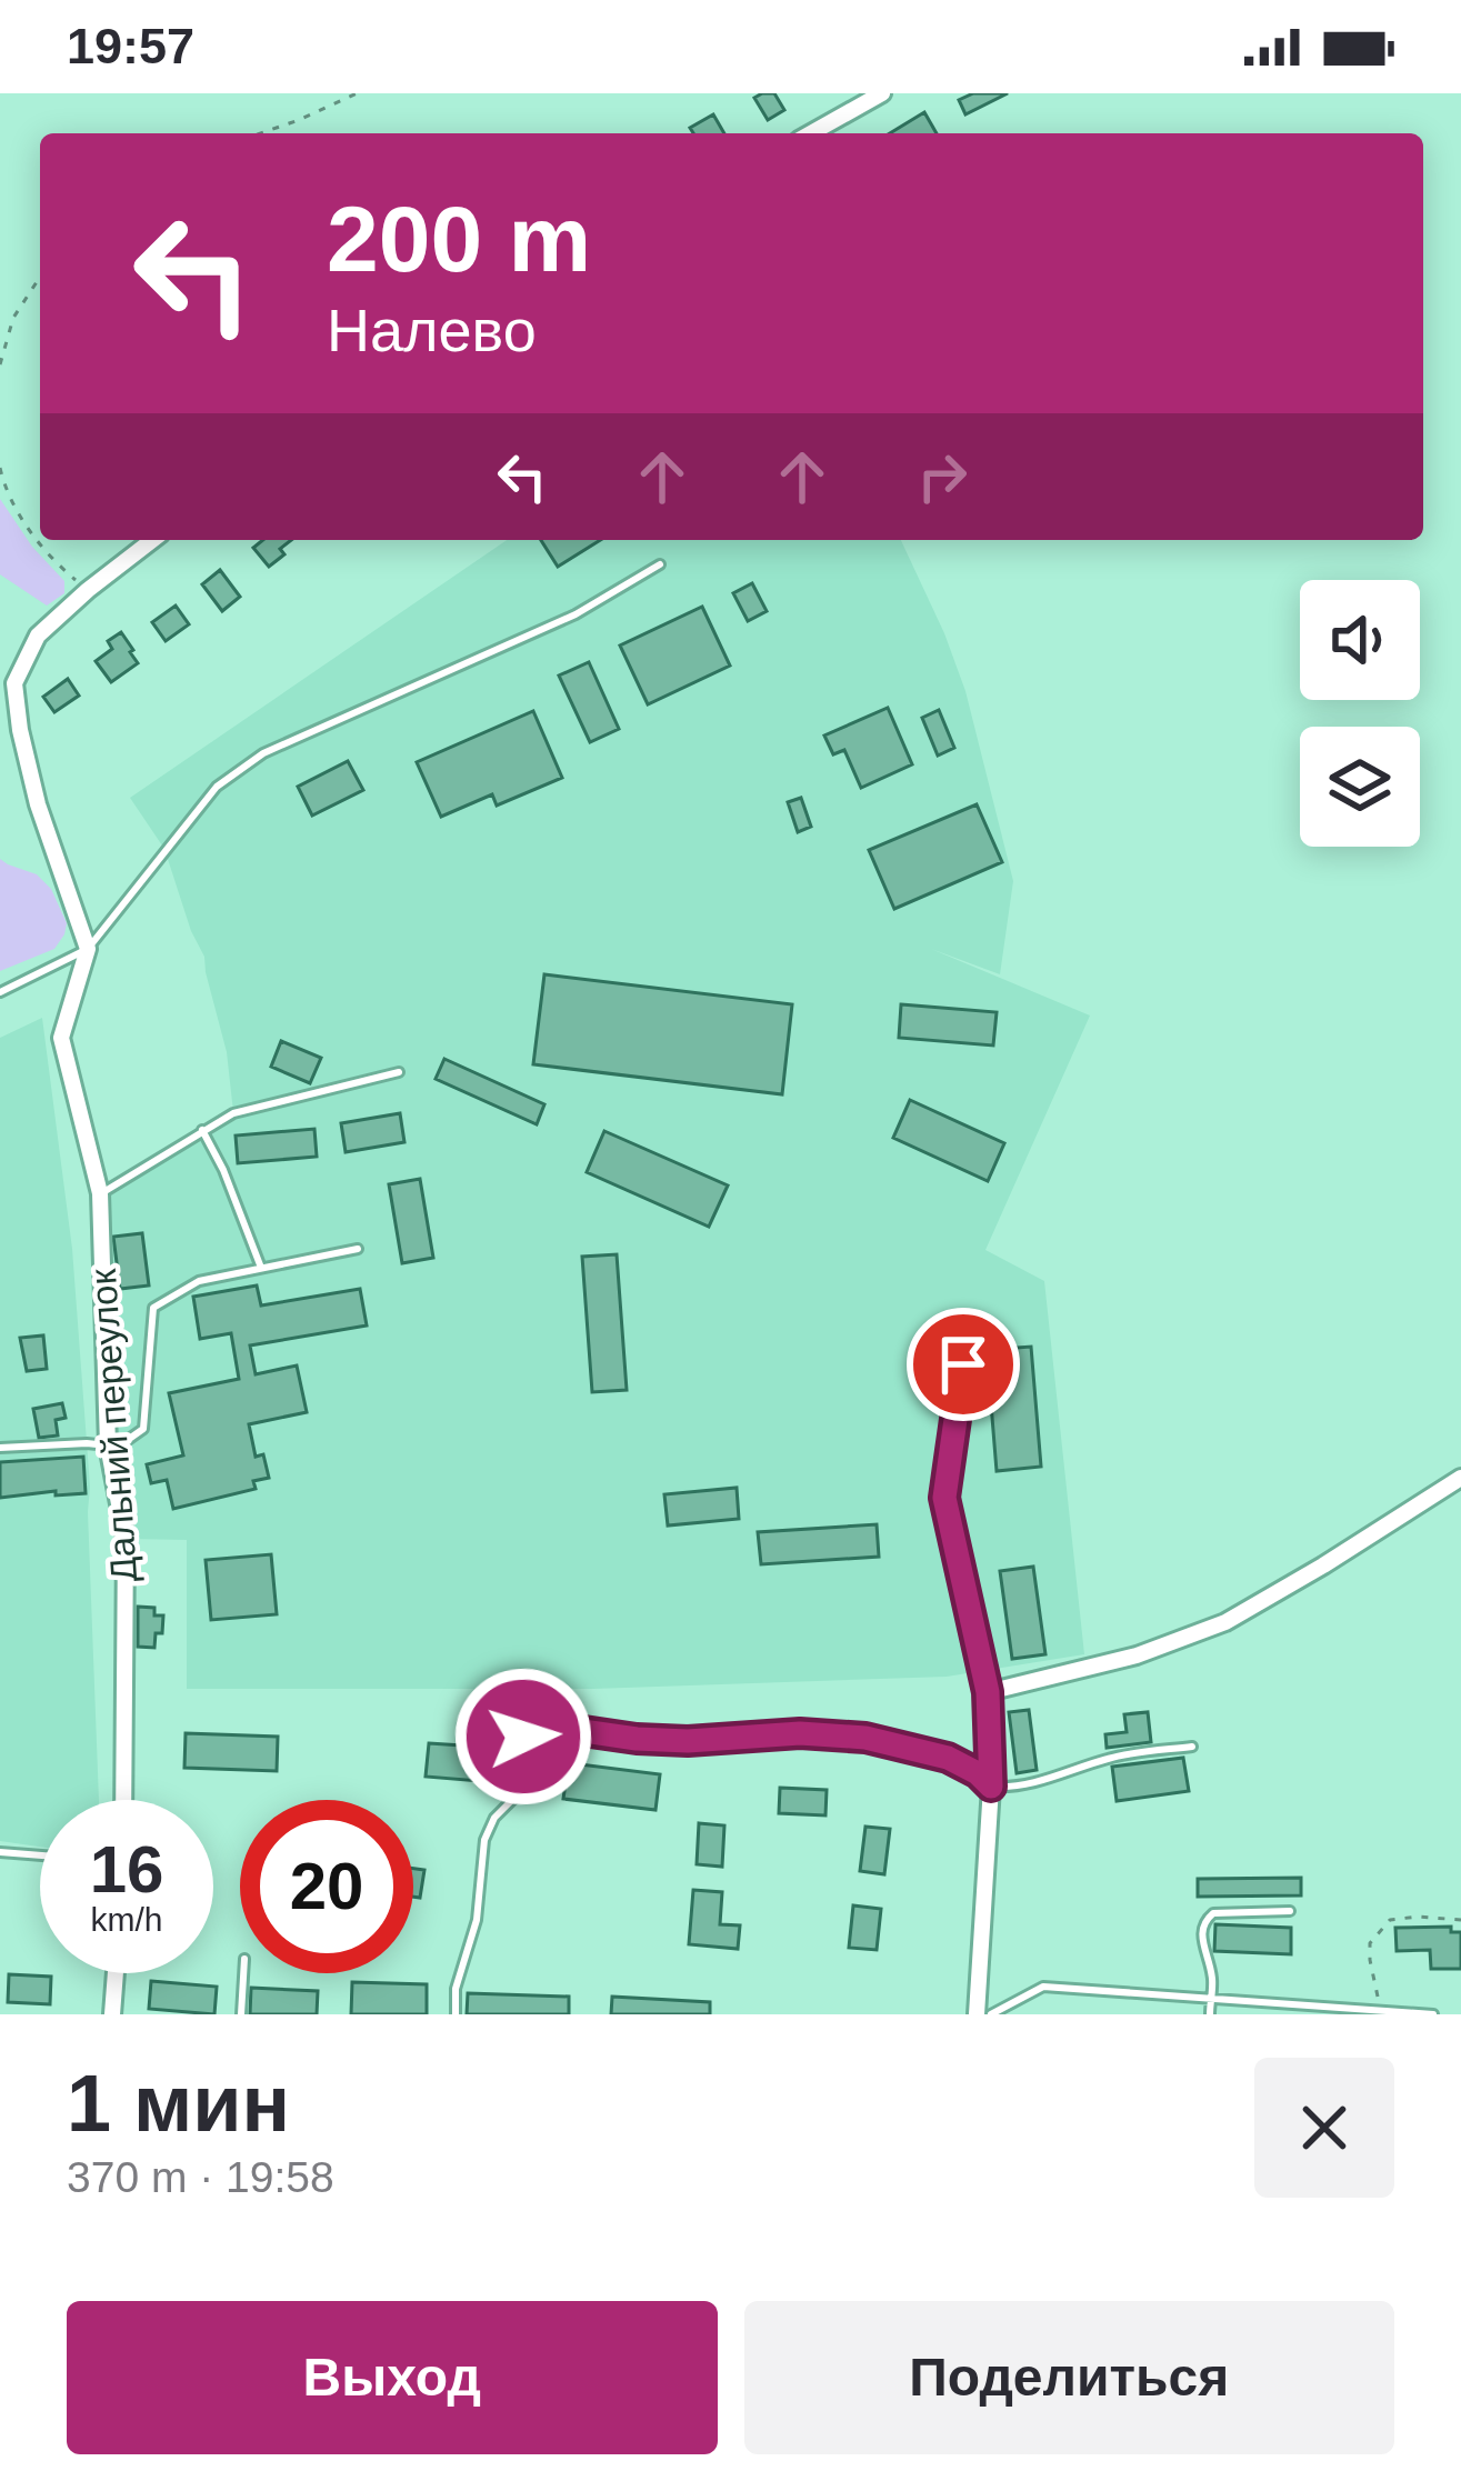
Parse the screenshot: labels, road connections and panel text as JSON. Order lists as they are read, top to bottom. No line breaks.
{"streets":{"street":["Дальний переулок"]},"page":{"status":"19:57","turn":["200 m","Налево"],"speed":"16 km/h","limit":"20","heading":["1 мин","370 m · 19:58"],"buttons":["Выход","Поделиться"]}}
